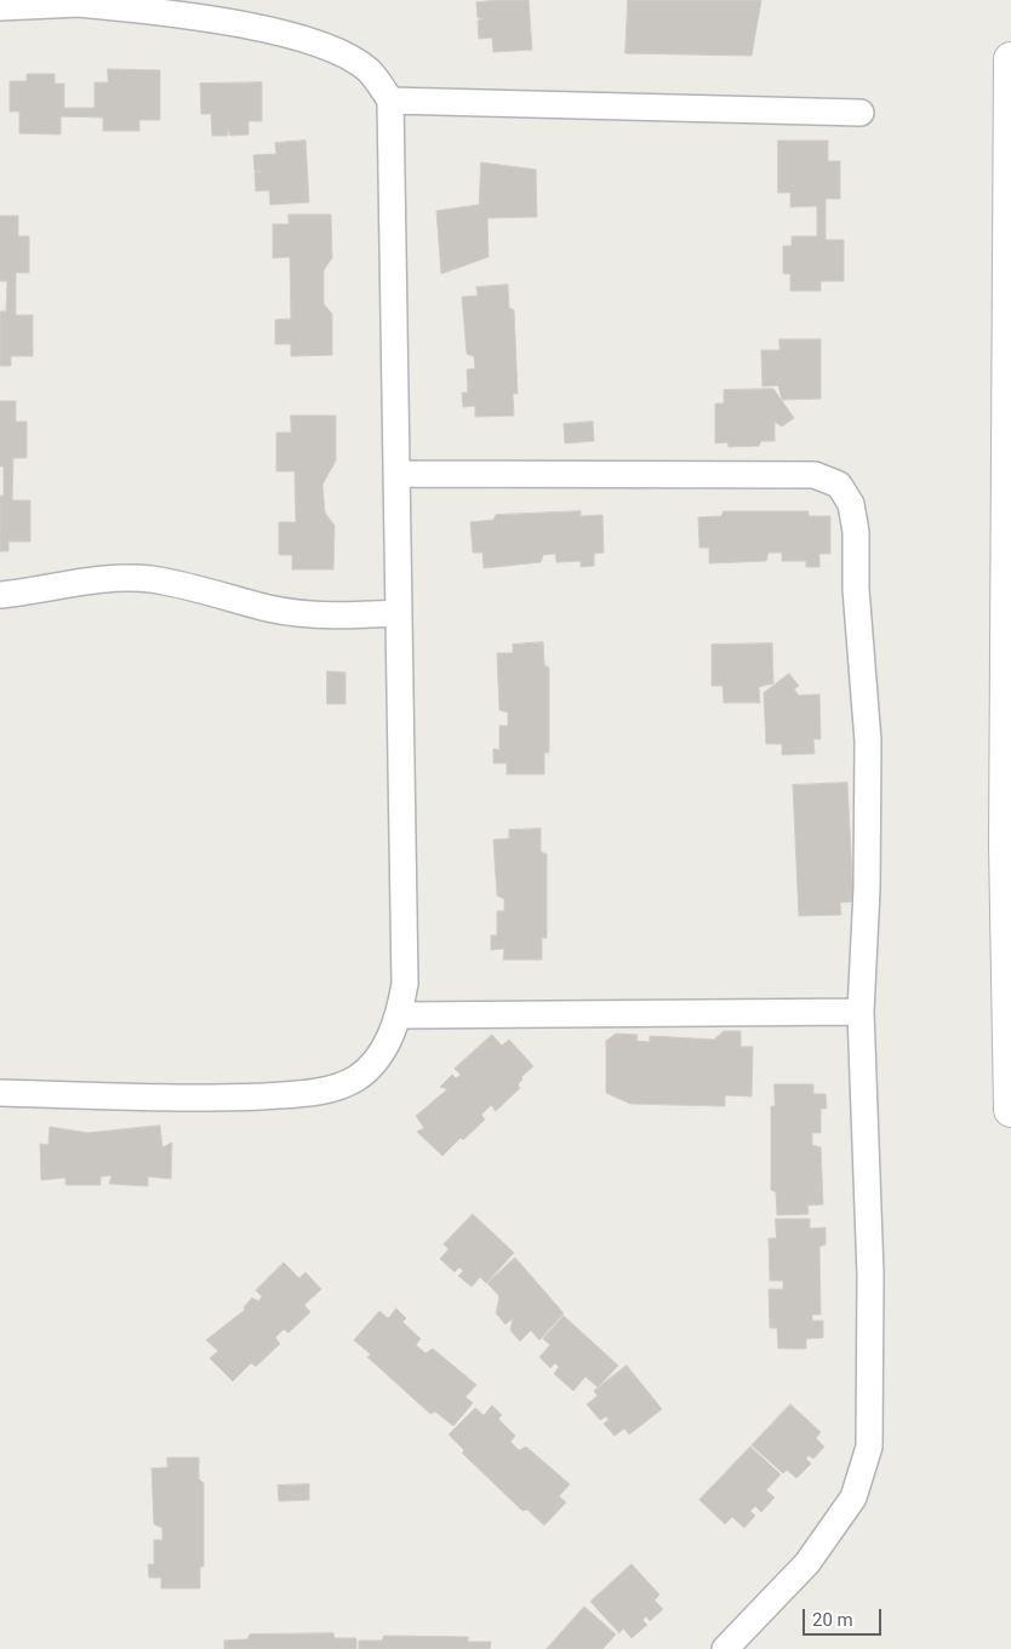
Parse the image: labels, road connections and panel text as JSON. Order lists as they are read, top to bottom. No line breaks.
{"scale_bar":"20 m"}
